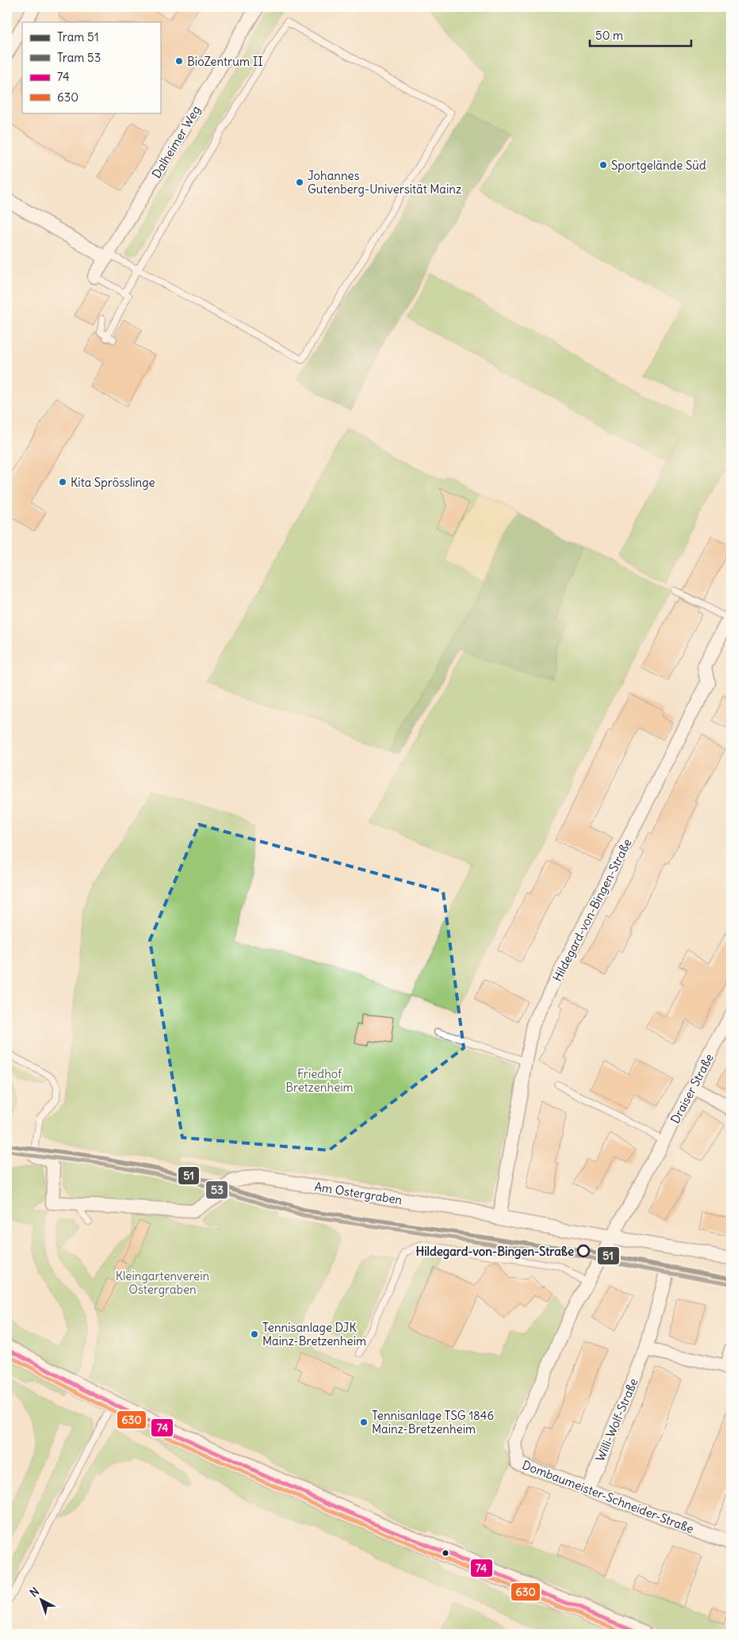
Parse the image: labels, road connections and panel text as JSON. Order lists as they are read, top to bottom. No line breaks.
{"streets":{"street":["Dalheimer Weg","Hildegard-von-Bingen-Straße","Draiser Straße","Am Ostergraben","Willi-Wolf-Straße","Dombaumeister-Schneider-Straße"]},"crossings":[["Hildegard-von-Bingen-Straße","Am Ostergraben"],["Draiser Straße","Am Ostergraben"],["Draiser Straße","Dombaumeister-Schneider-Straße"],["Am Ostergraben","Dombaumeister-Schneider-Straße"],["Willi-Wolf-Straße","Dombaumeister-Schneider-Straße"]],"parks":["Friedhof Bretzenheim","Kleingartenverein Ostergraben"],"places":["BioZentrum II","Sportgelände Süd","Johannes Gutenberg-Universität Mainz","Kita Sprösslinge","Hildegard-von-Bingen-Straße","Tennisanlage DJK Mainz-Bretzenheim","Tennisanlage TSG 1846 Mainz-Bretzenheim"],"lines":["tram line 51","tram line 53","transit line 74","transit line 630"],"legend":["Tram 51","Tram 53","74","630"],"scale_bar":"50 m","north":"top left"}
